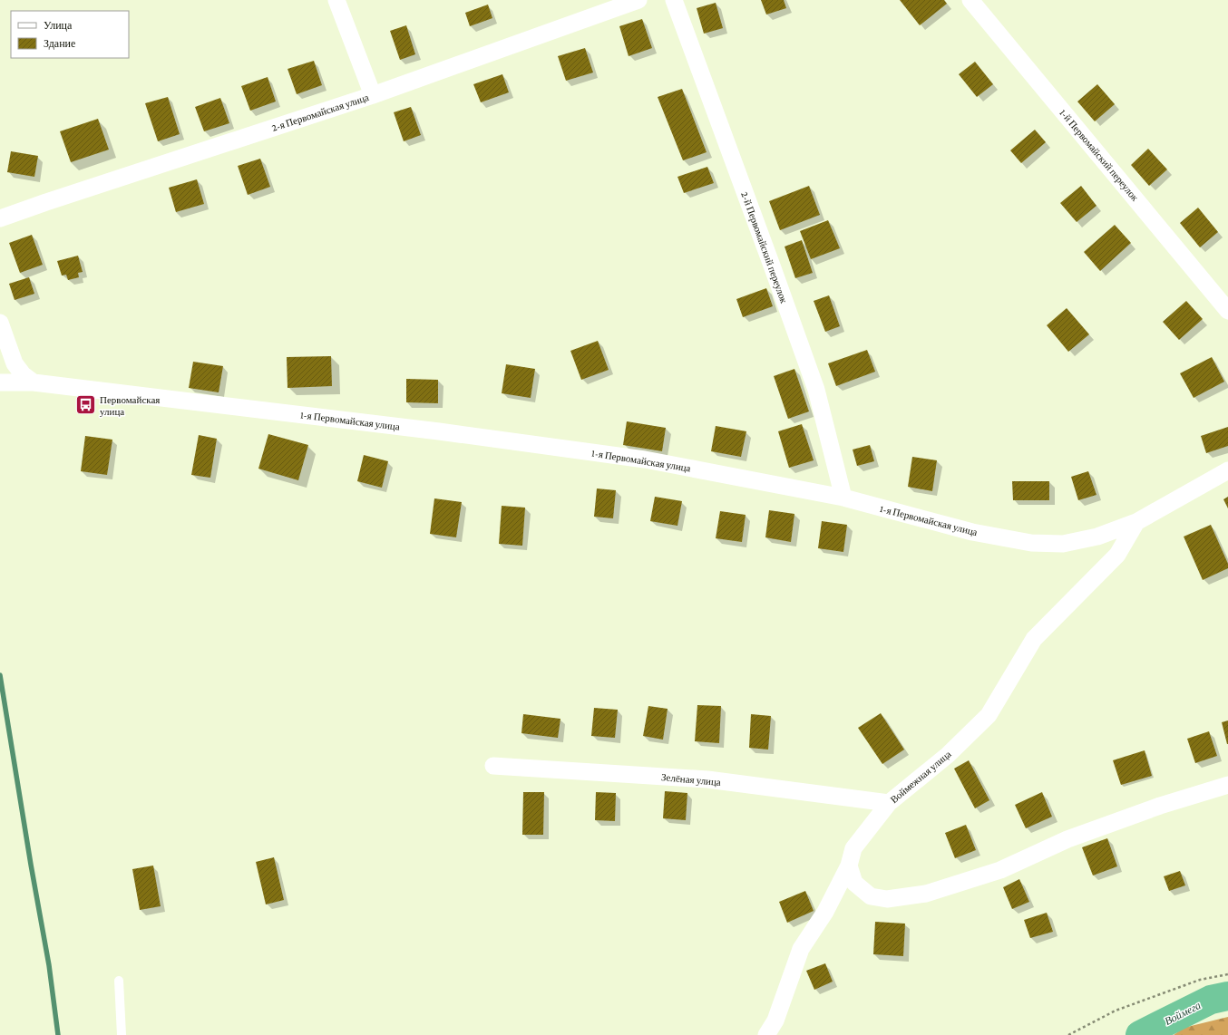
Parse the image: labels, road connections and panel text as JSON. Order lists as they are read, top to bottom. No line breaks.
{"streets":{"street":["2-я Первомайская улица","1-й Первомайский переулок","2-й Первомайский переулок","1-я Первомайская улица","Воймежная улица","Зелёная улица"]},"crossings":[["2-й Первомайский переулок","1-я Первомайская улица"],["1-я Первомайская улица","Воймежная улица"],["Воймежная улица","Зелёная улица"]],"water":["Воймега"],"places":{"bus stop":["Первомайская улица"]},"legend":["Улица","Здание"]}
